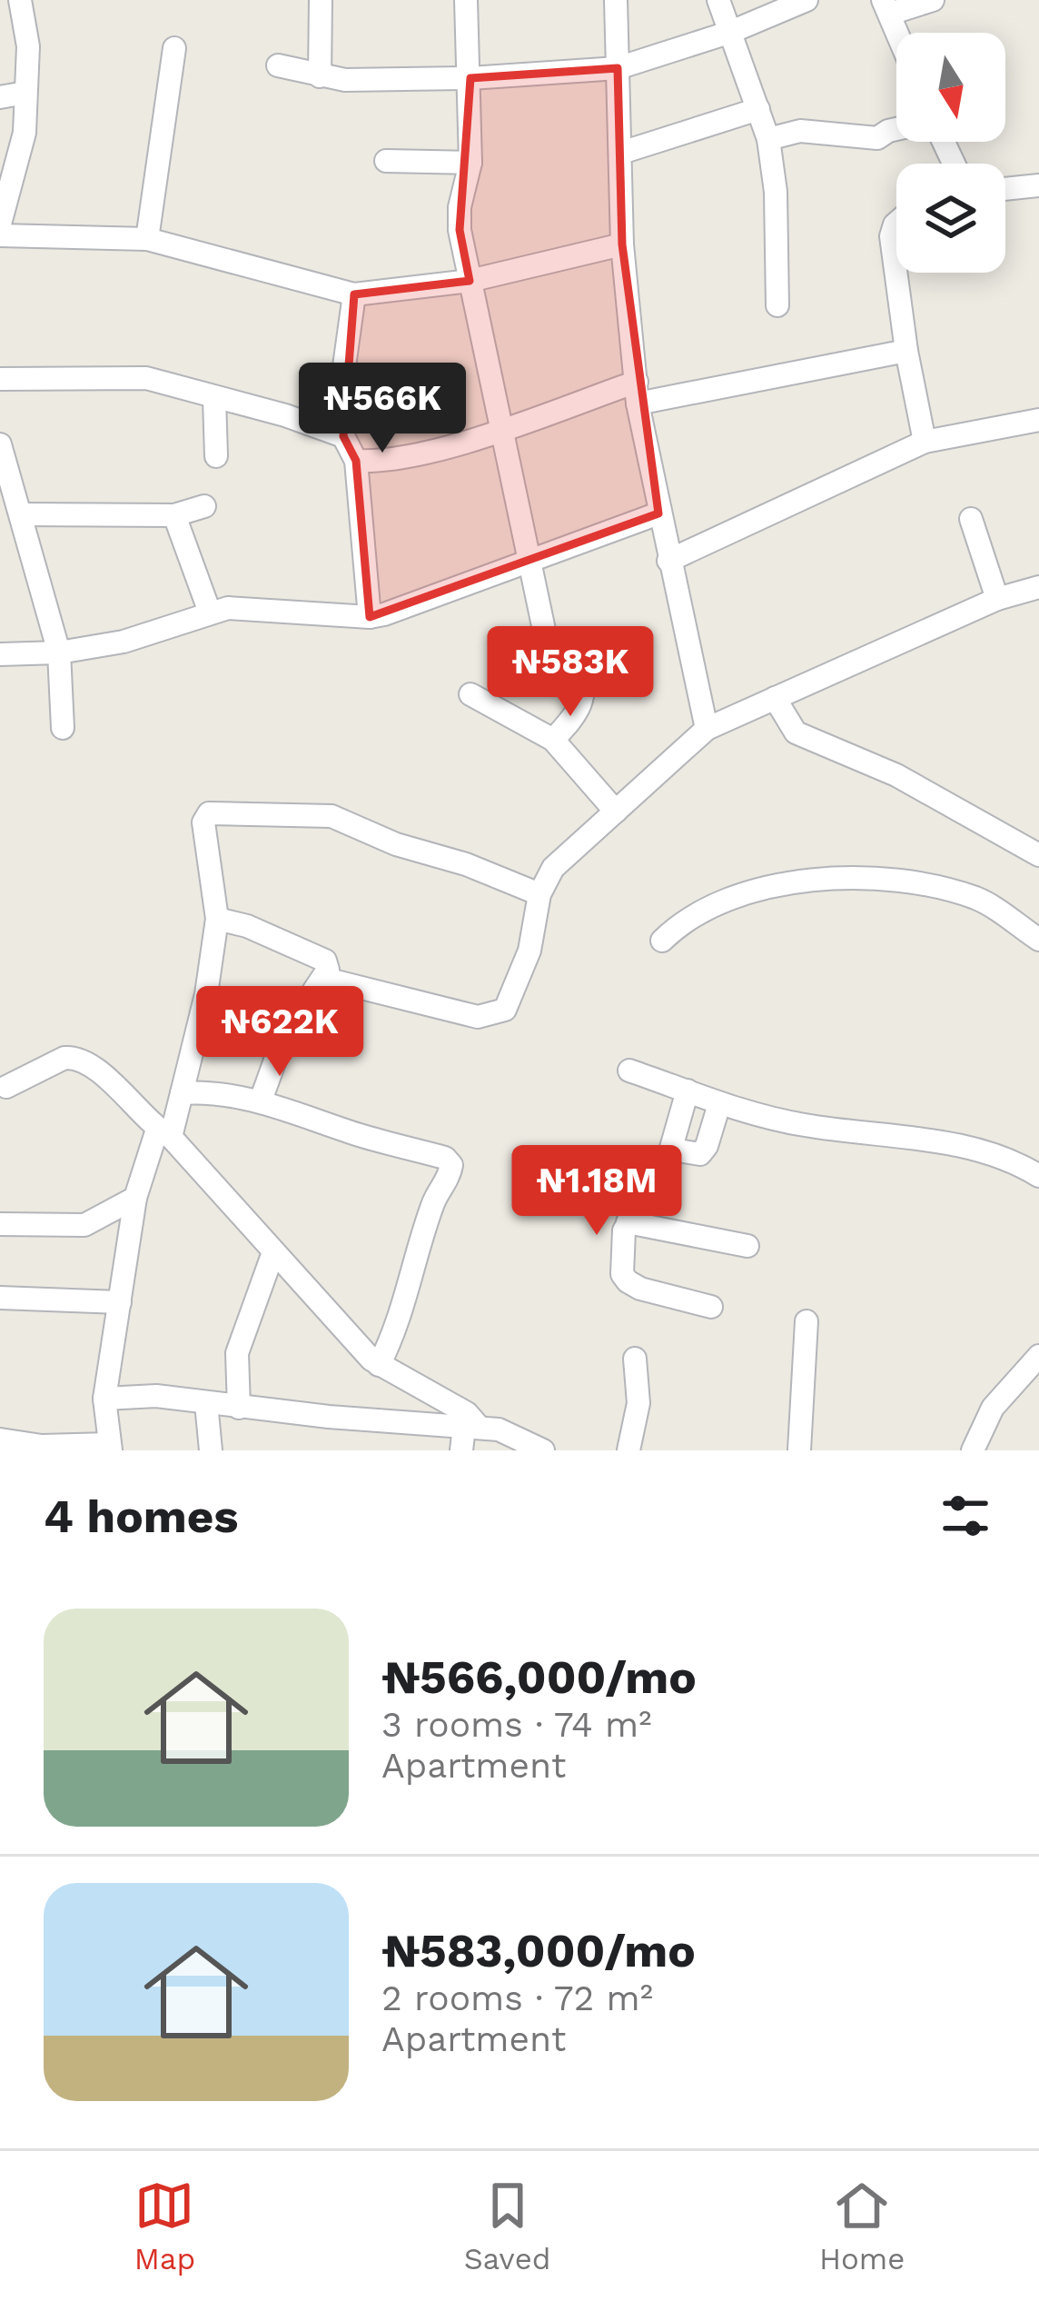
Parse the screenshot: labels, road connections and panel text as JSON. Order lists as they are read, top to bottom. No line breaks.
{"north":"bottom","page":{"price":["₦566K","₦583K","₦622K","₦1.18M"],"heading":"4 homes","list":[{"name":"₦566,000/mo","note":"3 rooms · 74 m² · Apartment"},{"name":"₦583,000/mo","note":"2 rooms · 72 m² · Apartment"}],"tabs":["Map","Saved","Home"]}}
